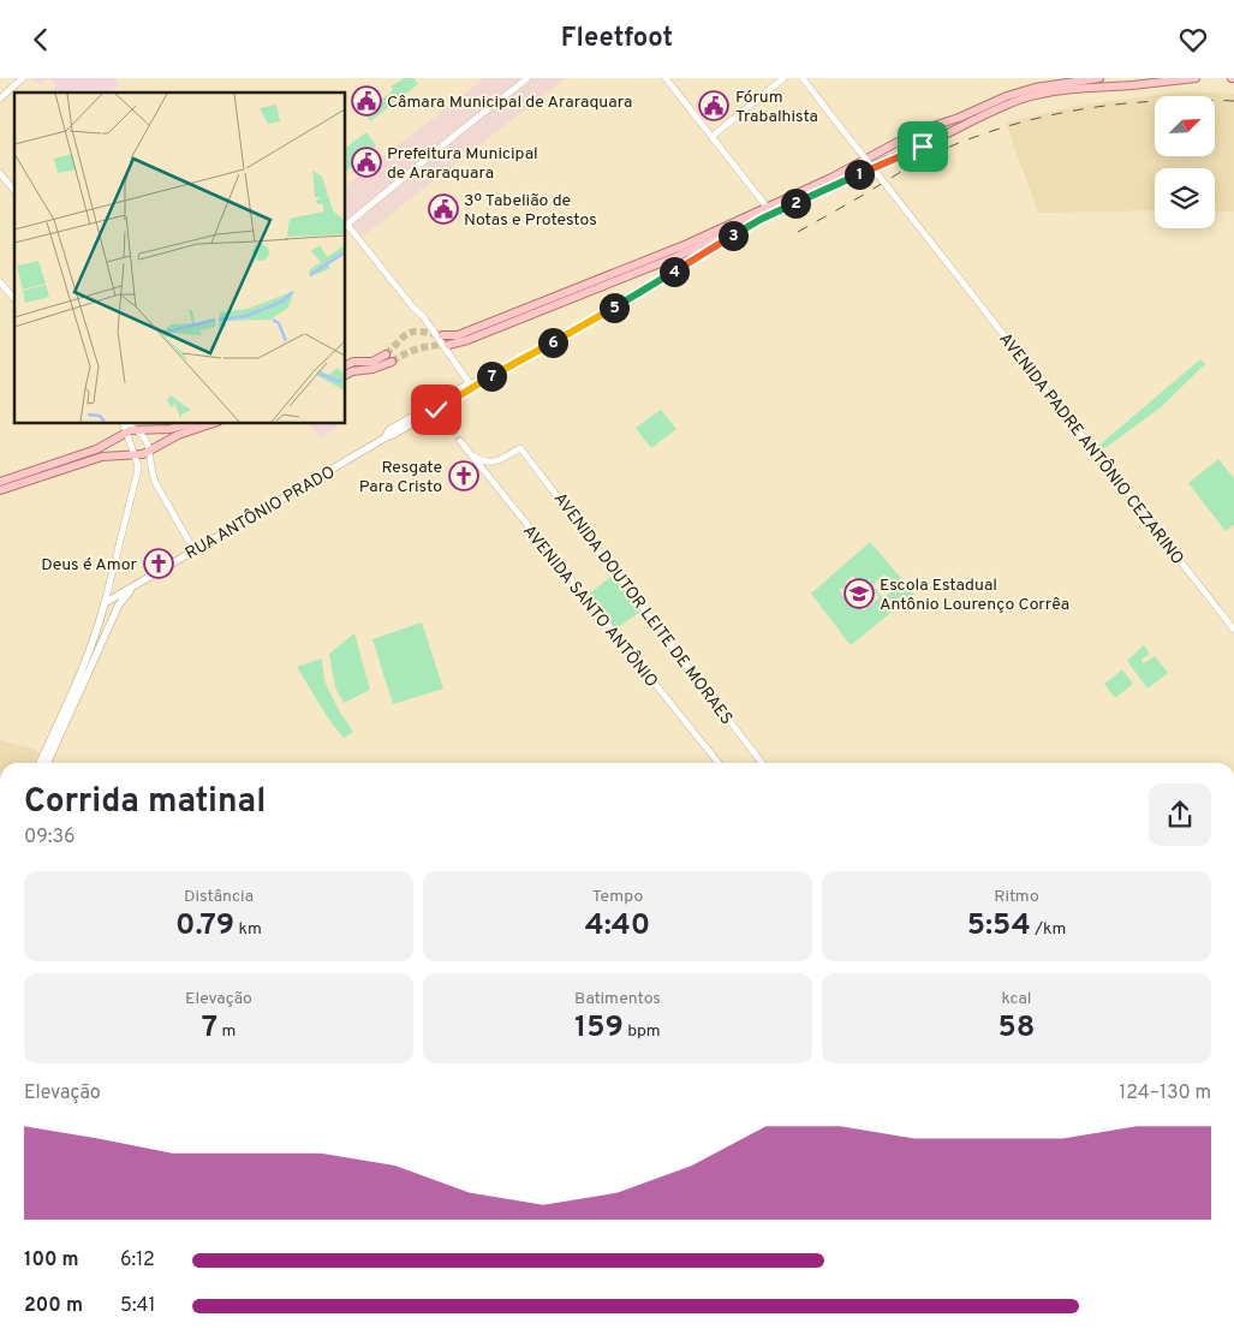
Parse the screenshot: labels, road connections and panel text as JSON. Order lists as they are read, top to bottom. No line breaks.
{"streets":{"main road":["RUA ANTÔNIO PRADO"],"street":["AVENIDA PADRE ANTÔNIO CEZARINO","AVENIDA SANTO ANTÔNIO","AVENIDA DOUTOR LEITE DE MORAES"]},"places":{"public building":["Câmara Municipal de Araraquara","Fórum Trabalhista","Prefeitura Municipal de Araraquara","3º Tabelião de Notas e Protestos"],"church":["Resgate Para Cristo","Deus é Amor"],"school or university":["Escola Estadual Antônio Lourenço Corrêa"]},"north":"top right","page":{"header":"Fleetfoot","pins":["1","2","3","4","5","6","7"],"heading":["Corrida matinal","09:36"],"stats":[["Distância","0.79 km"],["Tempo","4:40"],["Ritmo","5:54 /km"],["Elevação","7 m"],["Batimentos","159 bpm"],["kcal","58"]],"chart":["Elevação","124–130 m"],"list":[{"name":"100 m","note":"6:12"},{"name":"200 m","note":"5:41"}]}}
